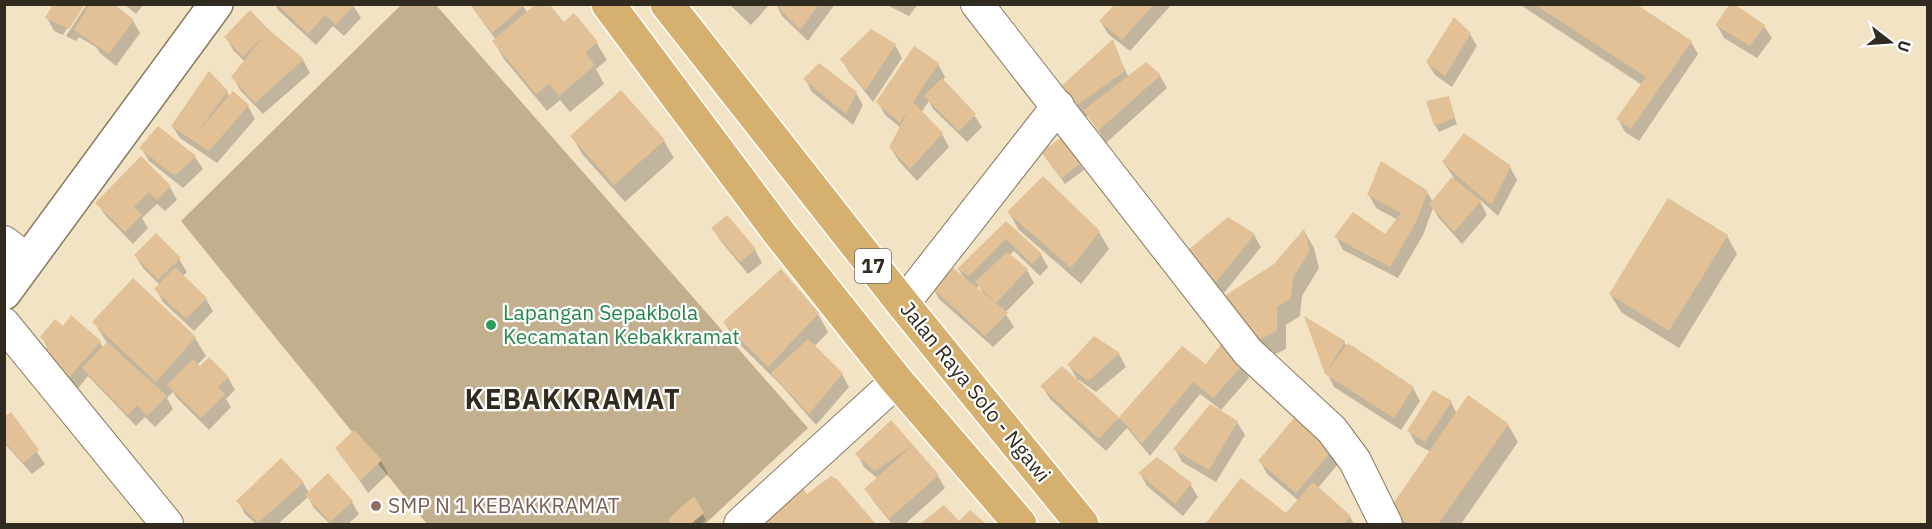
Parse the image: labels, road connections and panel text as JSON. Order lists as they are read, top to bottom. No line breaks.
{"streets":{"highway":["17","Jalan Raya Solo - Ngawi"]},"districts":["KEBAKKRAMAT"],"places":["Lapangan Sepakbola Kecamatan Kebakkramat","SMP N 1 KEBAKKRAMAT"],"north":"right"}
